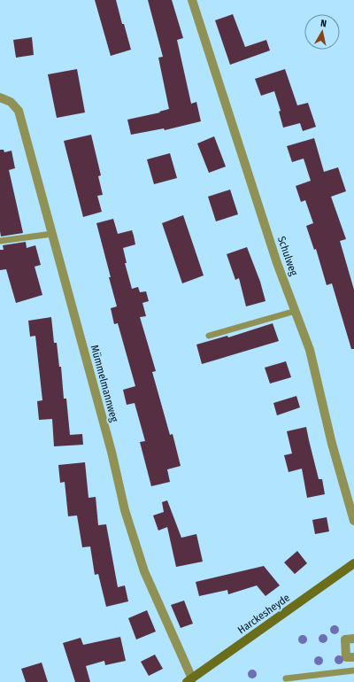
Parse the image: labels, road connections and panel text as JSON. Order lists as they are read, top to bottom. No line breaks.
{"streets":{"main road":["Harckesheyde"],"street":["Schulweg","Mümmelmannweg"]},"crossings":[["Mümmelmannweg","Harckesheyde"]],"north":"top"}
